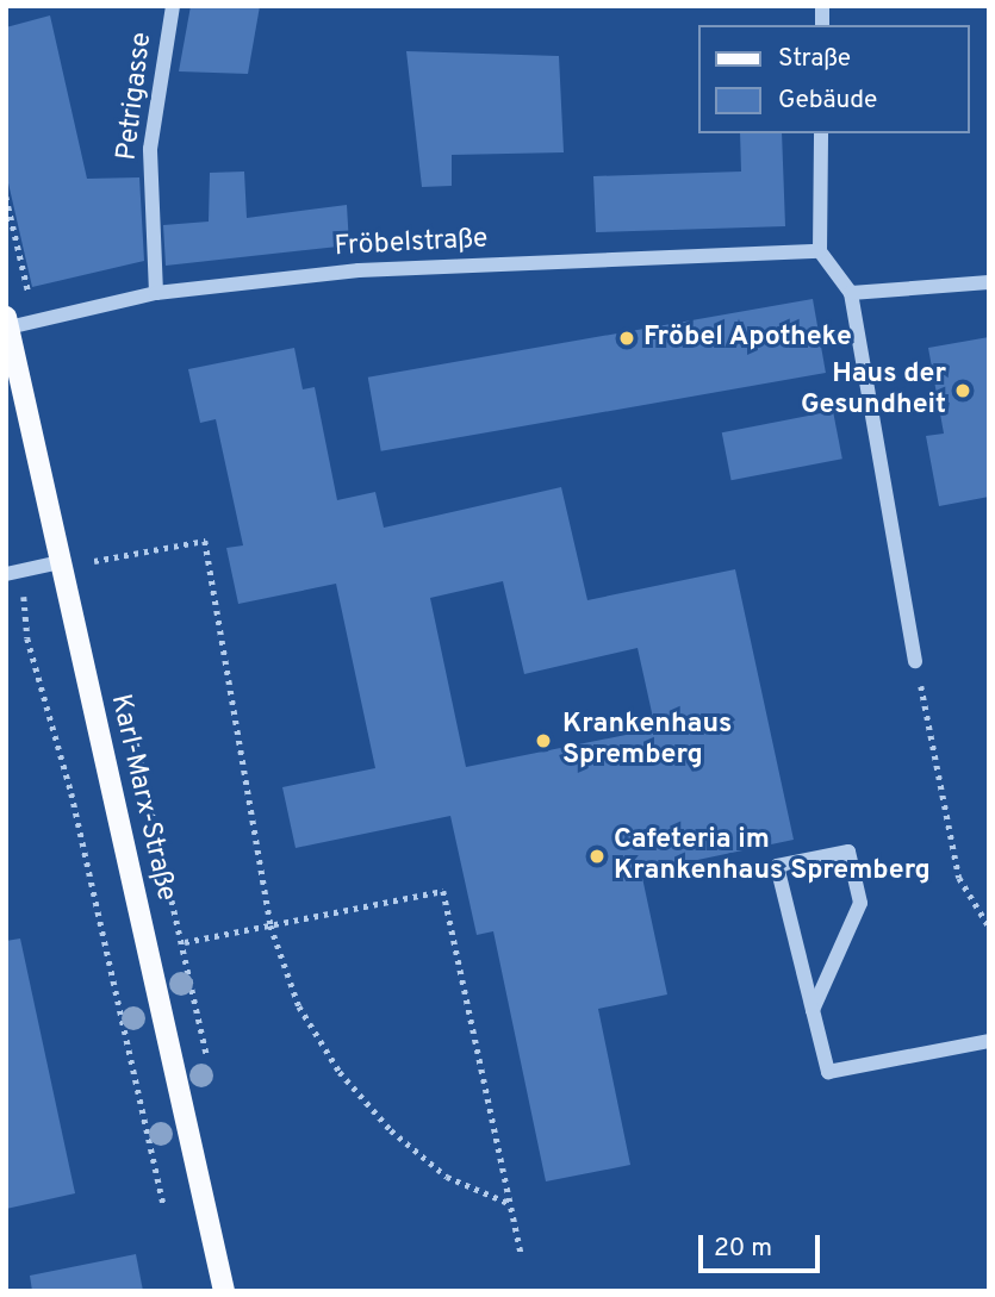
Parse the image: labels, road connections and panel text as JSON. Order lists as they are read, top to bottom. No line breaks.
{"streets":{"main road":["Karl-Marx-Straße"],"street":["Petrigasse","Fröbelstraße"]},"crossings":[["Petrigasse","Fröbelstraße"],["Fröbelstraße","Karl-Marx-Straße"]],"places":["Fröbel Apotheke","Haus der Gesundheit","Krankenhaus Spremberg","Cafeteria im Krankenhaus Spremberg"],"legend":["Straße","Gebäude"],"scale_bar":"20 m"}
